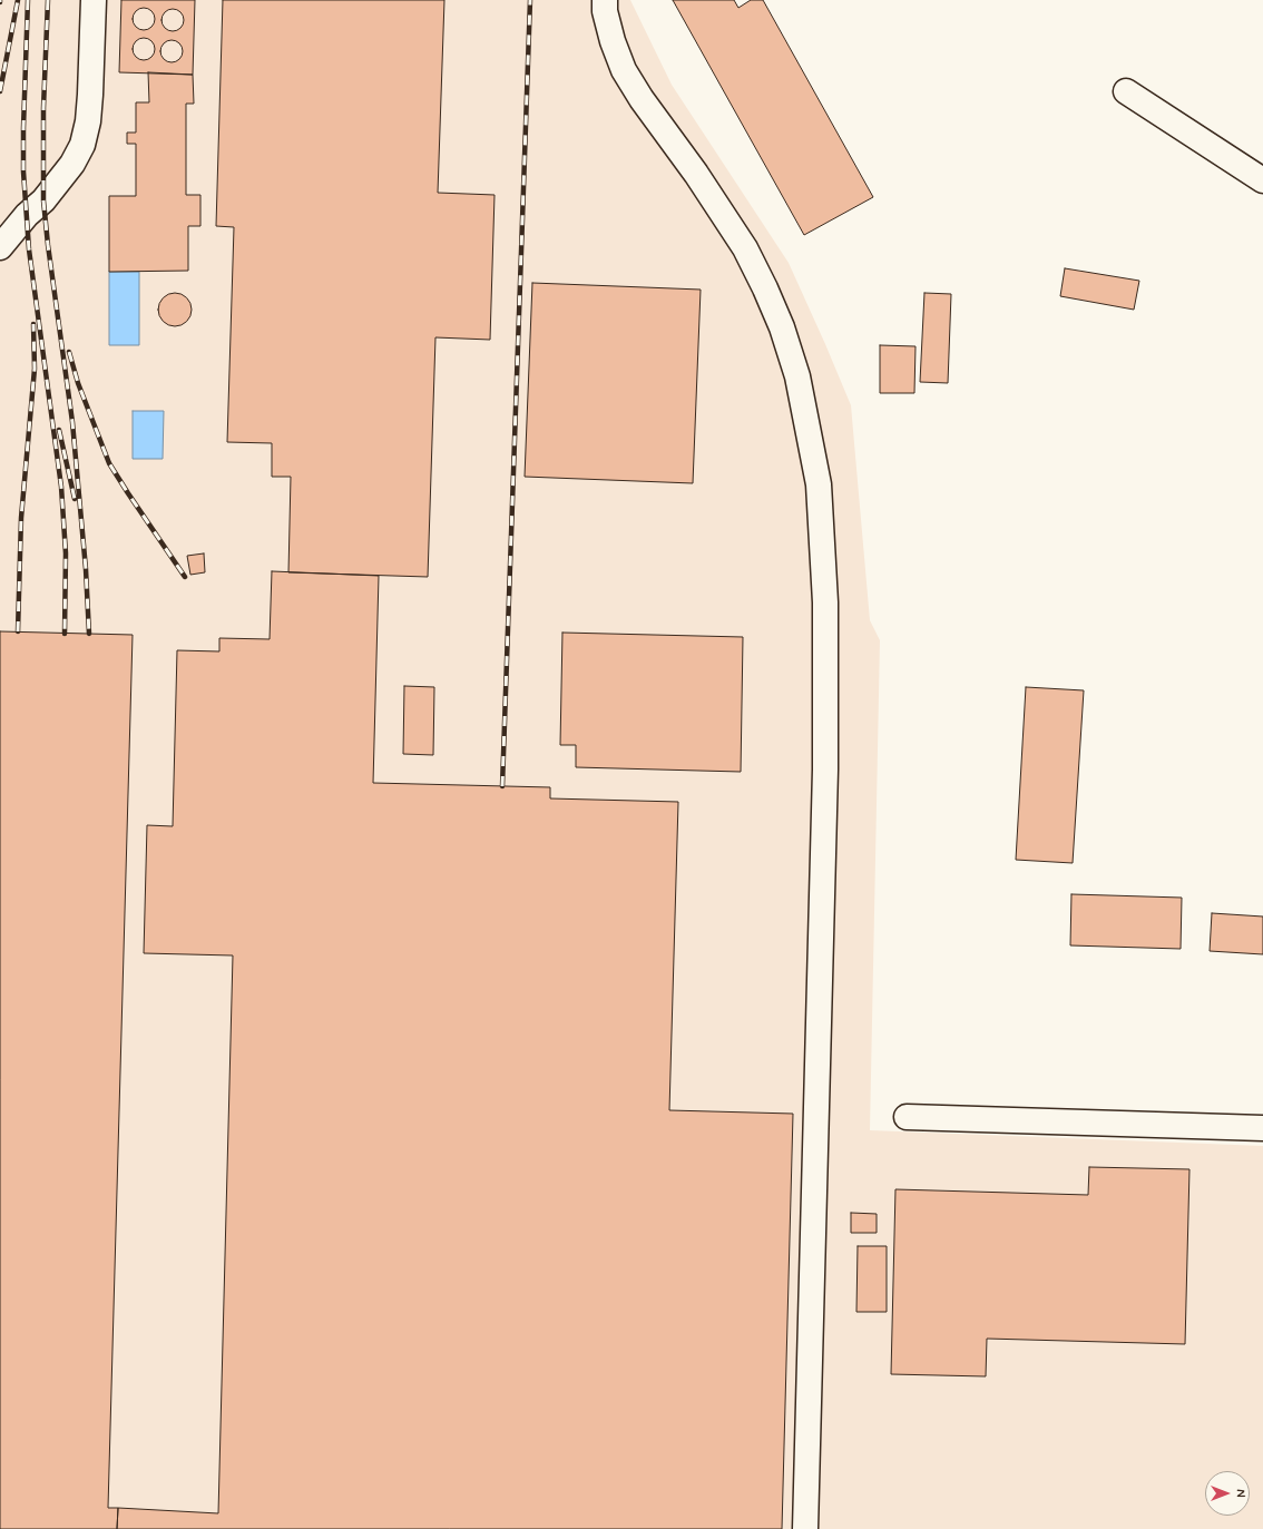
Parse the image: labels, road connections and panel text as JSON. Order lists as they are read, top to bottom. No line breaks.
{"north":"right"}
